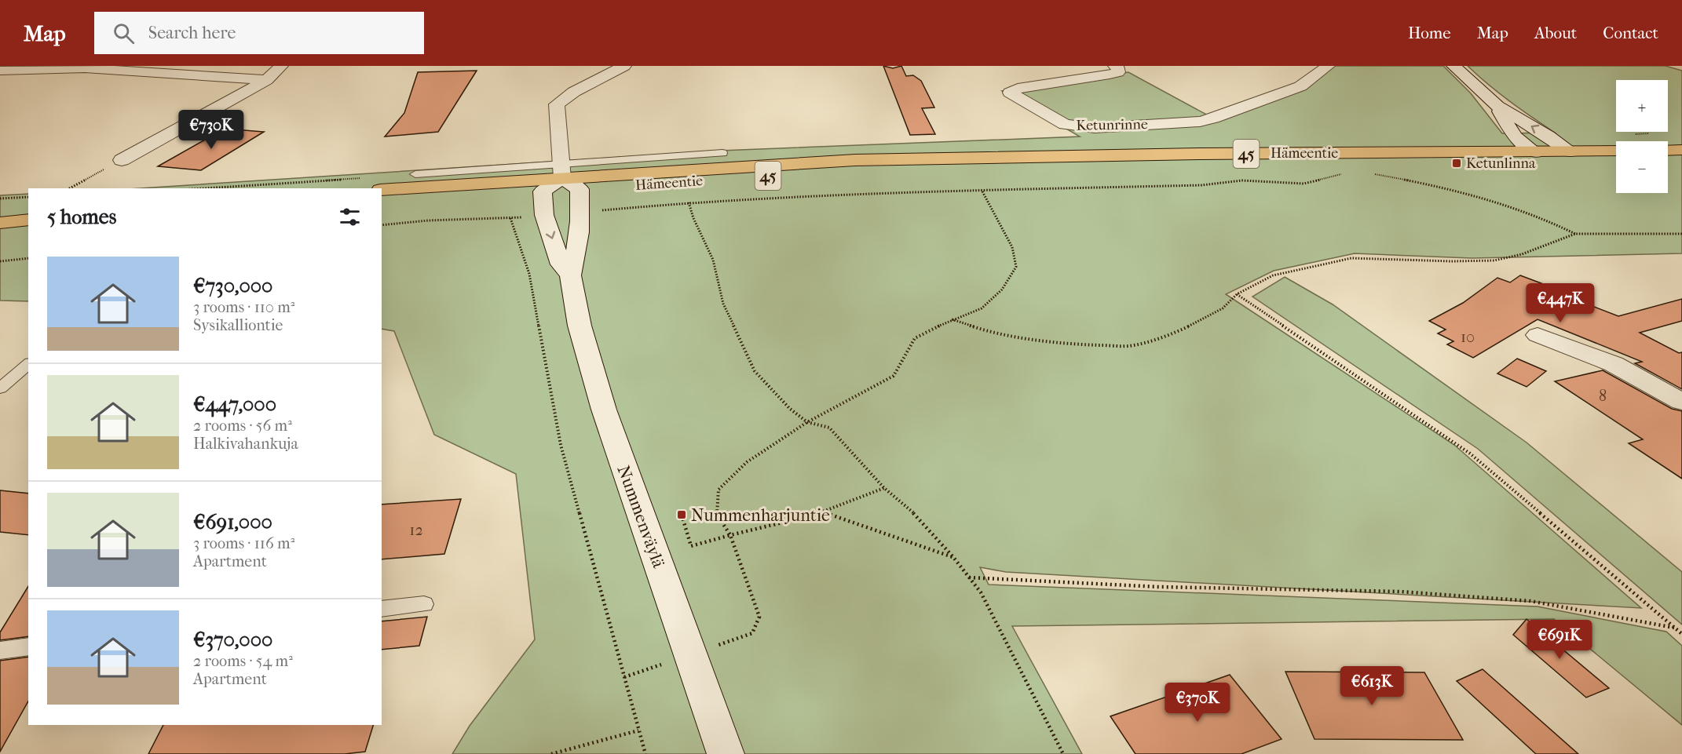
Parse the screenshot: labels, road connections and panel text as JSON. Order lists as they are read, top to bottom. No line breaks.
{"streets":{"main road":["Hämeentie","45"],"street":["Ketunrinne","Nummenväylä"]},"crossings":[["Hämeentie","Nummenväylä"]],"places":{"transit":["Ketunlinna","Nummenharjuntie"]},"house_numbers":["10","8","12"],"page":{"header":"Map","search":"Search here","nav":["Home","Map","About","Contact"],"map_buttons":["+","−"],"price":["€730K","€447K","€691K","€613K","€370K"],"heading":"5 homes","list":[{"name":"€730,000","note":"3 rooms · 110 m² · Sysikalliontie"},{"name":"€447,000","note":"2 rooms · 56 m² · Halkivahankuja"},{"name":"€691,000","note":"3 rooms · 116 m² · Apartment"},{"name":"€370,000","note":"2 rooms · 54 m² · Apartment"}]}}
